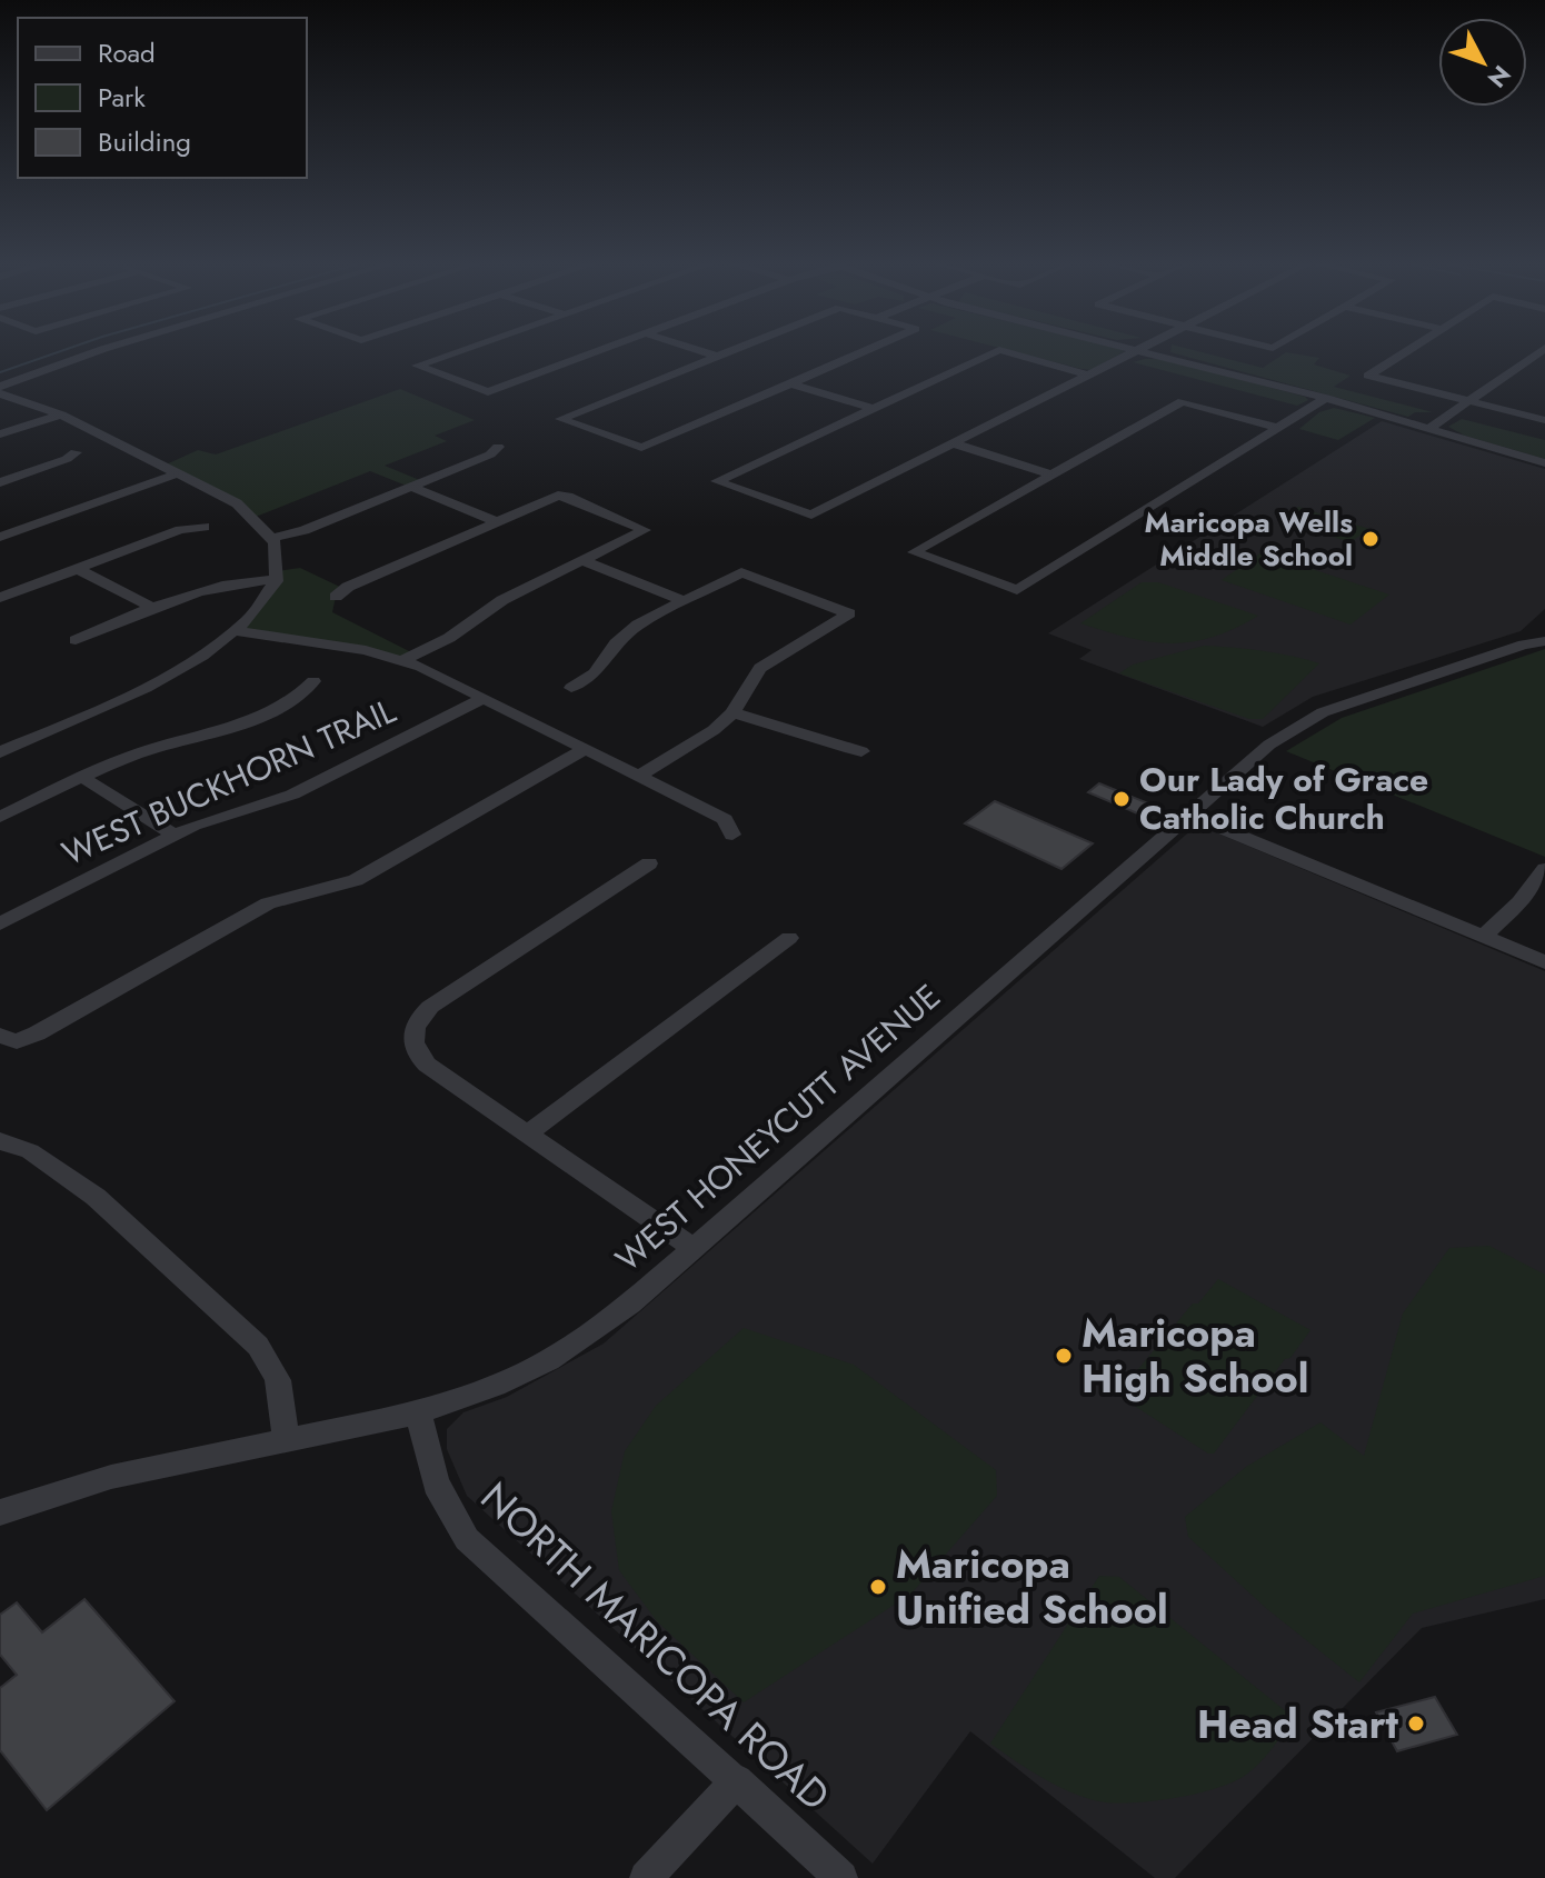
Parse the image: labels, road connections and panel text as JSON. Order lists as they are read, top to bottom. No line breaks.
{"streets":{"street":["WEST BUCKHORN TRAIL","WEST HONEYCUTT AVENUE","NORTH MARICOPA ROAD"]},"crossings":[["WEST HONEYCUTT AVENUE","NORTH MARICOPA ROAD"]],"places":["Maricopa Wells Middle School","Our Lady of Grace Catholic Church","Maricopa High School","Maricopa Unified School","Head Start"],"legend":["Road","Park","Building"],"north":"bottom right"}
